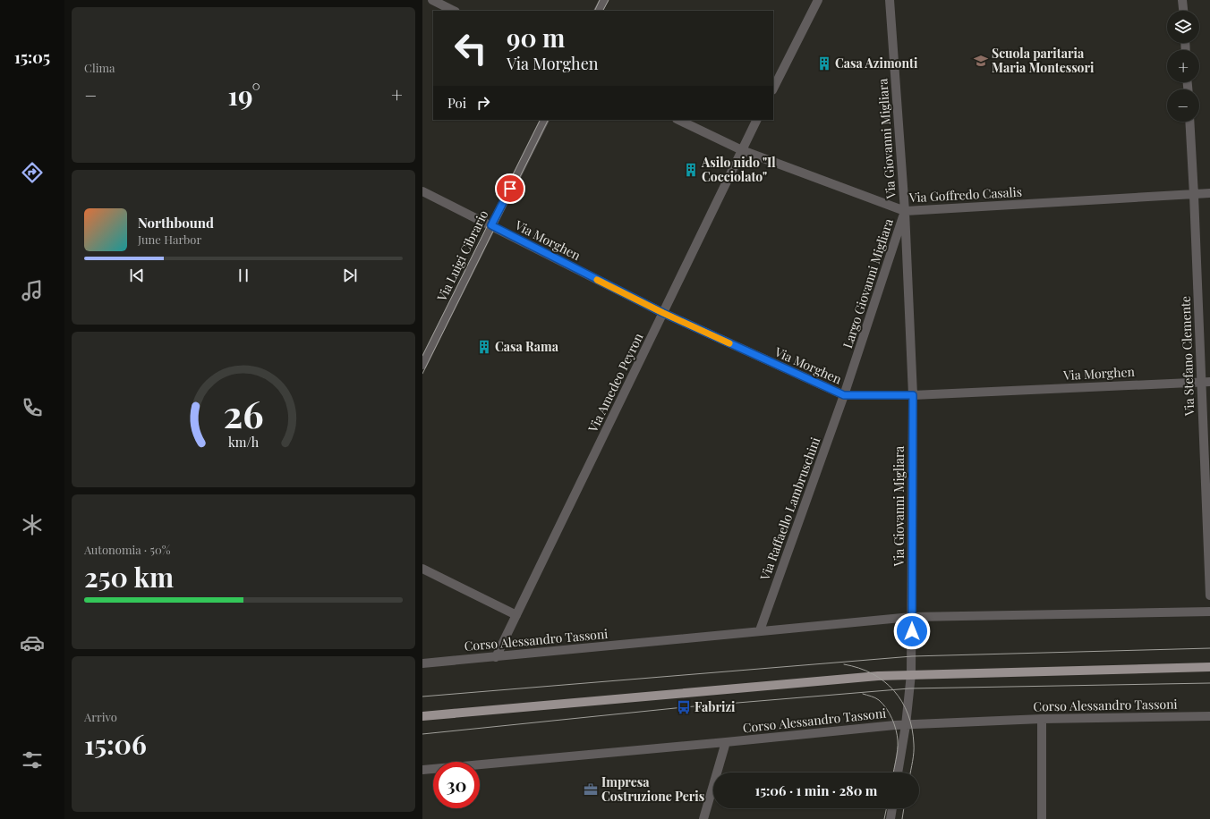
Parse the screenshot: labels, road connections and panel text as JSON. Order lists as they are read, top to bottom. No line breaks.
{"streets":{"street":["Via Giovanni Migliara","Via Goffredo Casalis","Via Morghen","Via Luigi Cibrario","Largo Giovanni Migliara","Via Stefano Clemente","Via Amedeo Peyron","Via Raffaello Lambruschini","Corso Alessandro Tassoni"]},"crossings":[["Via Giovanni Migliara","Via Goffredo Casalis"],["Via Giovanni Migliara","Via Morghen"],["Via Giovanni Migliara","Largo Giovanni Migliara"],["Via Giovanni Migliara","Corso Alessandro Tassoni"],["Via Goffredo Casalis","Largo Giovanni Migliara"],["Via Goffredo Casalis","Via Stefano Clemente"],["Via Goffredo Casalis","Via Amedeo Peyron"],["Via Morghen","Via Luigi Cibrario"],["Via Morghen","Largo Giovanni Migliara"],["Via Morghen","Via Stefano Clemente"],["Via Morghen","Via Amedeo Peyron"],["Via Morghen","Via Raffaello Lambruschini"],["Largo Giovanni Migliara","Via Raffaello Lambruschini"],["Via Amedeo Peyron","Corso Alessandro Tassoni"],["Via Raffaello Lambruschini","Corso Alessandro Tassoni"]],"places":{"school or university":["Scuola paritaria Maria Montessori"],"building":["Casa Azimonti","Asilo nido \"Il Cocciolato\"","Casa Rama"],"bus stop":["Fabrizi"],"office":["Impresa Costruzione Peris"]},"page":{"tabs":"15:05","tile":["Clima",["Autonomia · 50%","250 km"],["Arrivo","15:06"]],"map_buttons":["+","−"],"turn":["90 m","Via Morghen"],"heat":["−","19°","+"],"then":"Poi","song":["Northbound","June Harbor"],"limit":"30","trip":"15:06 · 1 min · 280 m","gauge":["26","km/h"]}}
